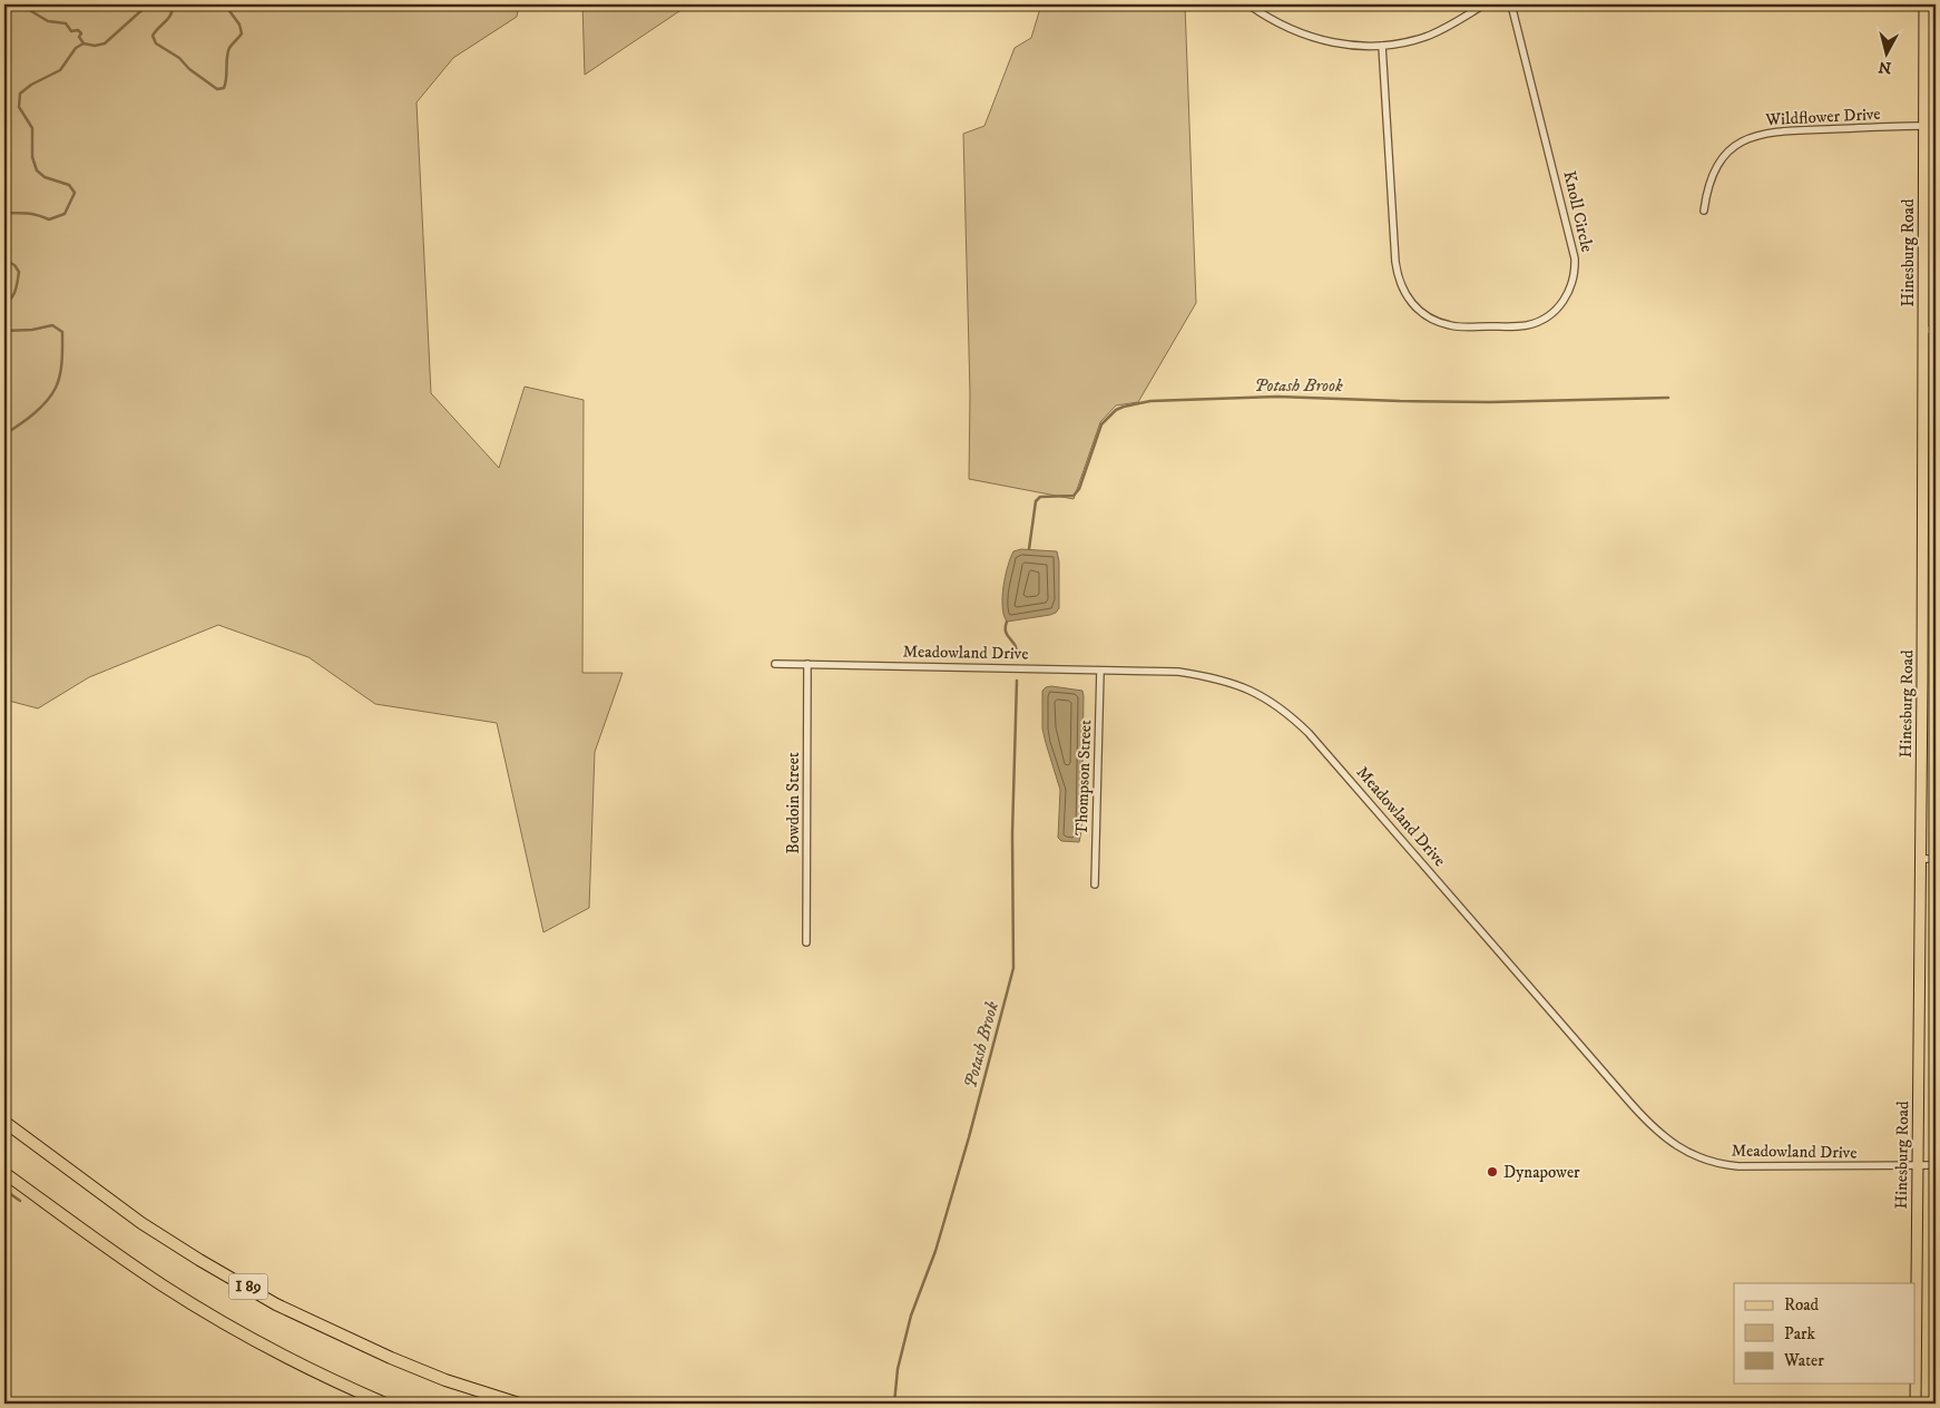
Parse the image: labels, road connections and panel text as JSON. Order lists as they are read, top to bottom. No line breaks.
{"streets":{"highway":["I 89"],"main road":["Hinesburg Road"],"street":["Wildflower Drive","Knoll Circle","Meadowland Drive","Thompson Street","Bowdoin Street"]},"crossings":[["Wildflower Drive","Hinesburg Road"],["Hinesburg Road","Meadowland Drive"],["Meadowland Drive","Thompson Street"],["Meadowland Drive","Bowdoin Street"]],"water":["Potash Brook"],"places":["Dynapower"],"legend":["Road","Park","Water"],"north":"bottom"}
